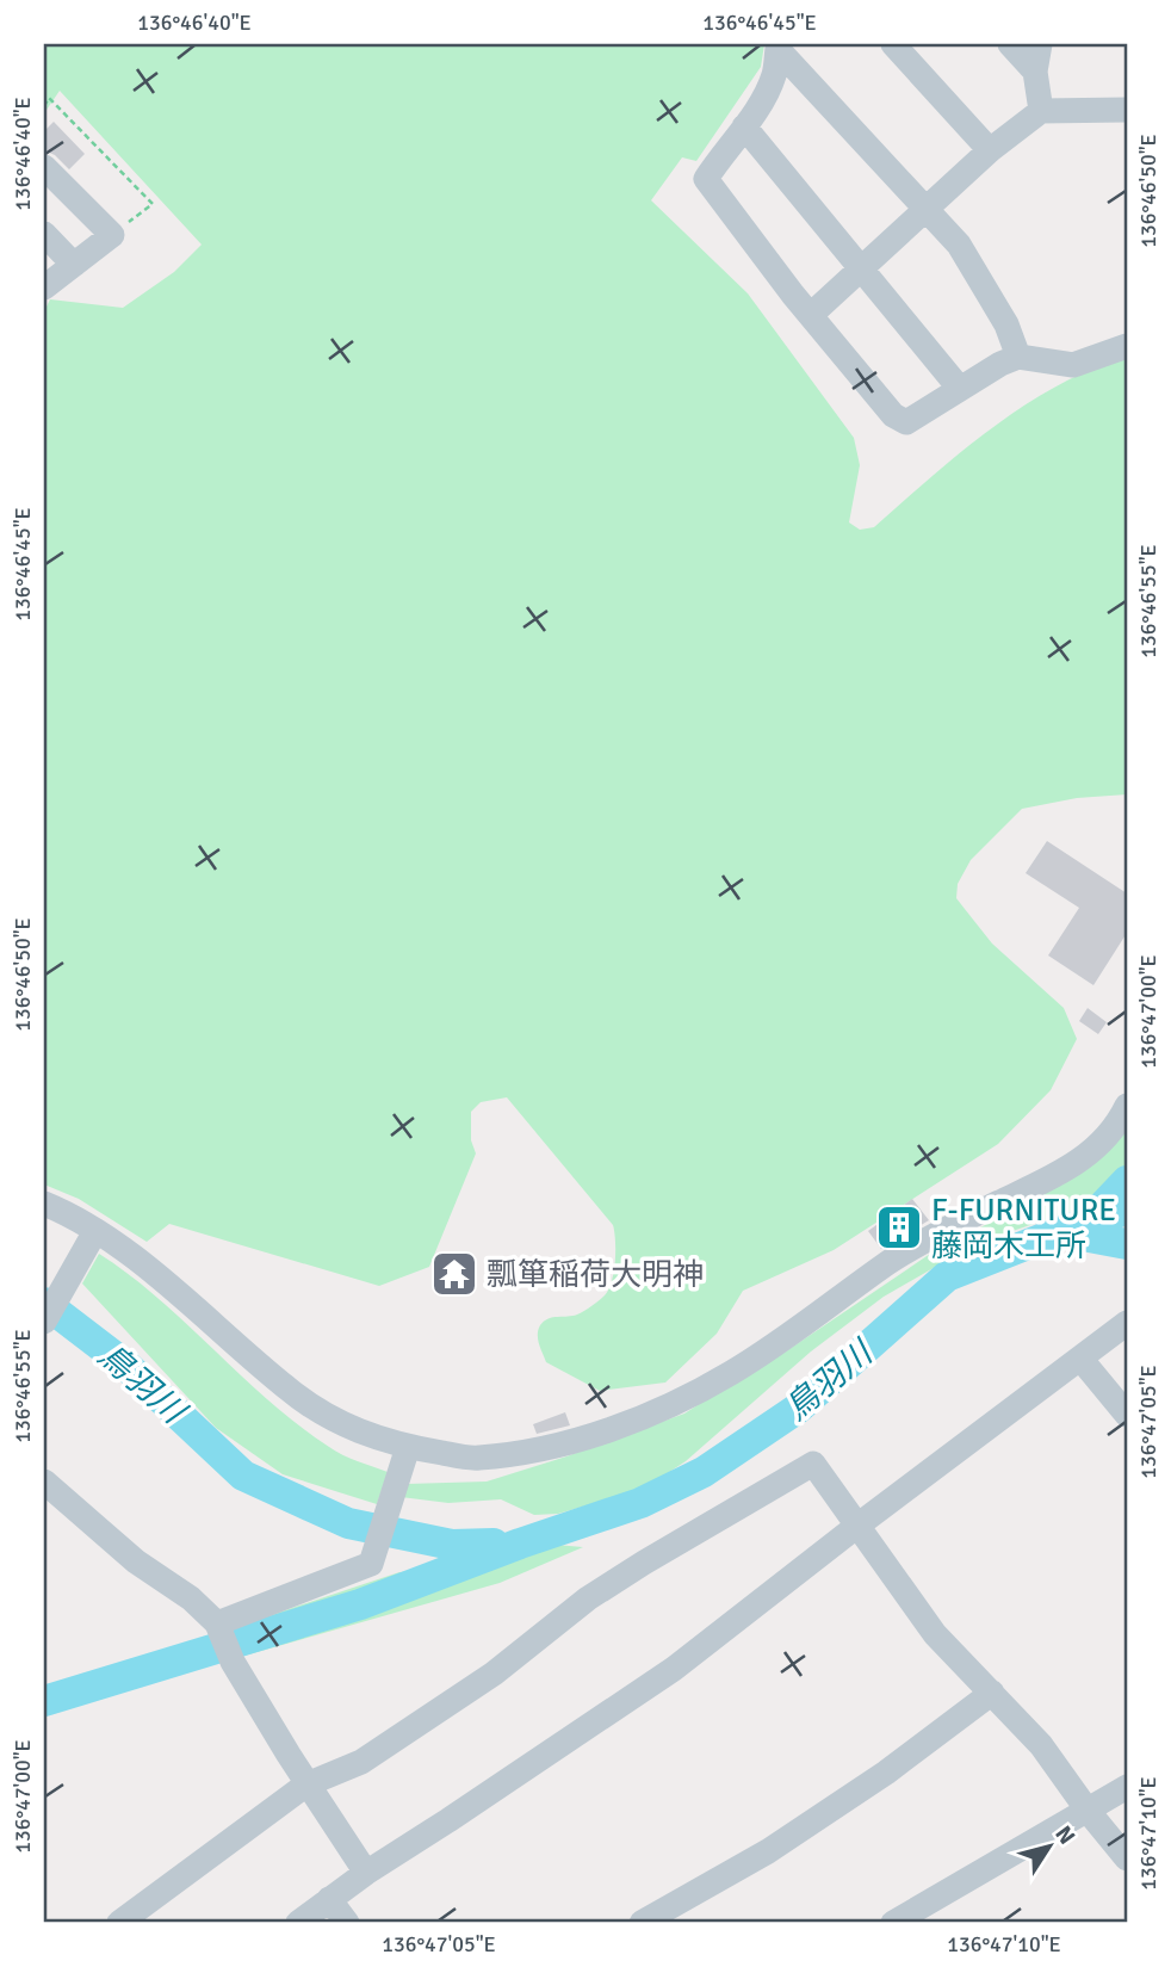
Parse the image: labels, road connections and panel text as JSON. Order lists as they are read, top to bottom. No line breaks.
{"water":["鳥羽川"],"places":{"building":["F-FURNITURE 藤岡木工所"],"temple":["瓢箪稲荷大明神"]},"north":"top right","coordinates":["136°46'40\"E","136°46'45\"E","136°46'50\"E","136°46'55\"E","136°47'00\"E","136°47'05\"E","136°47'10\"E"]}
